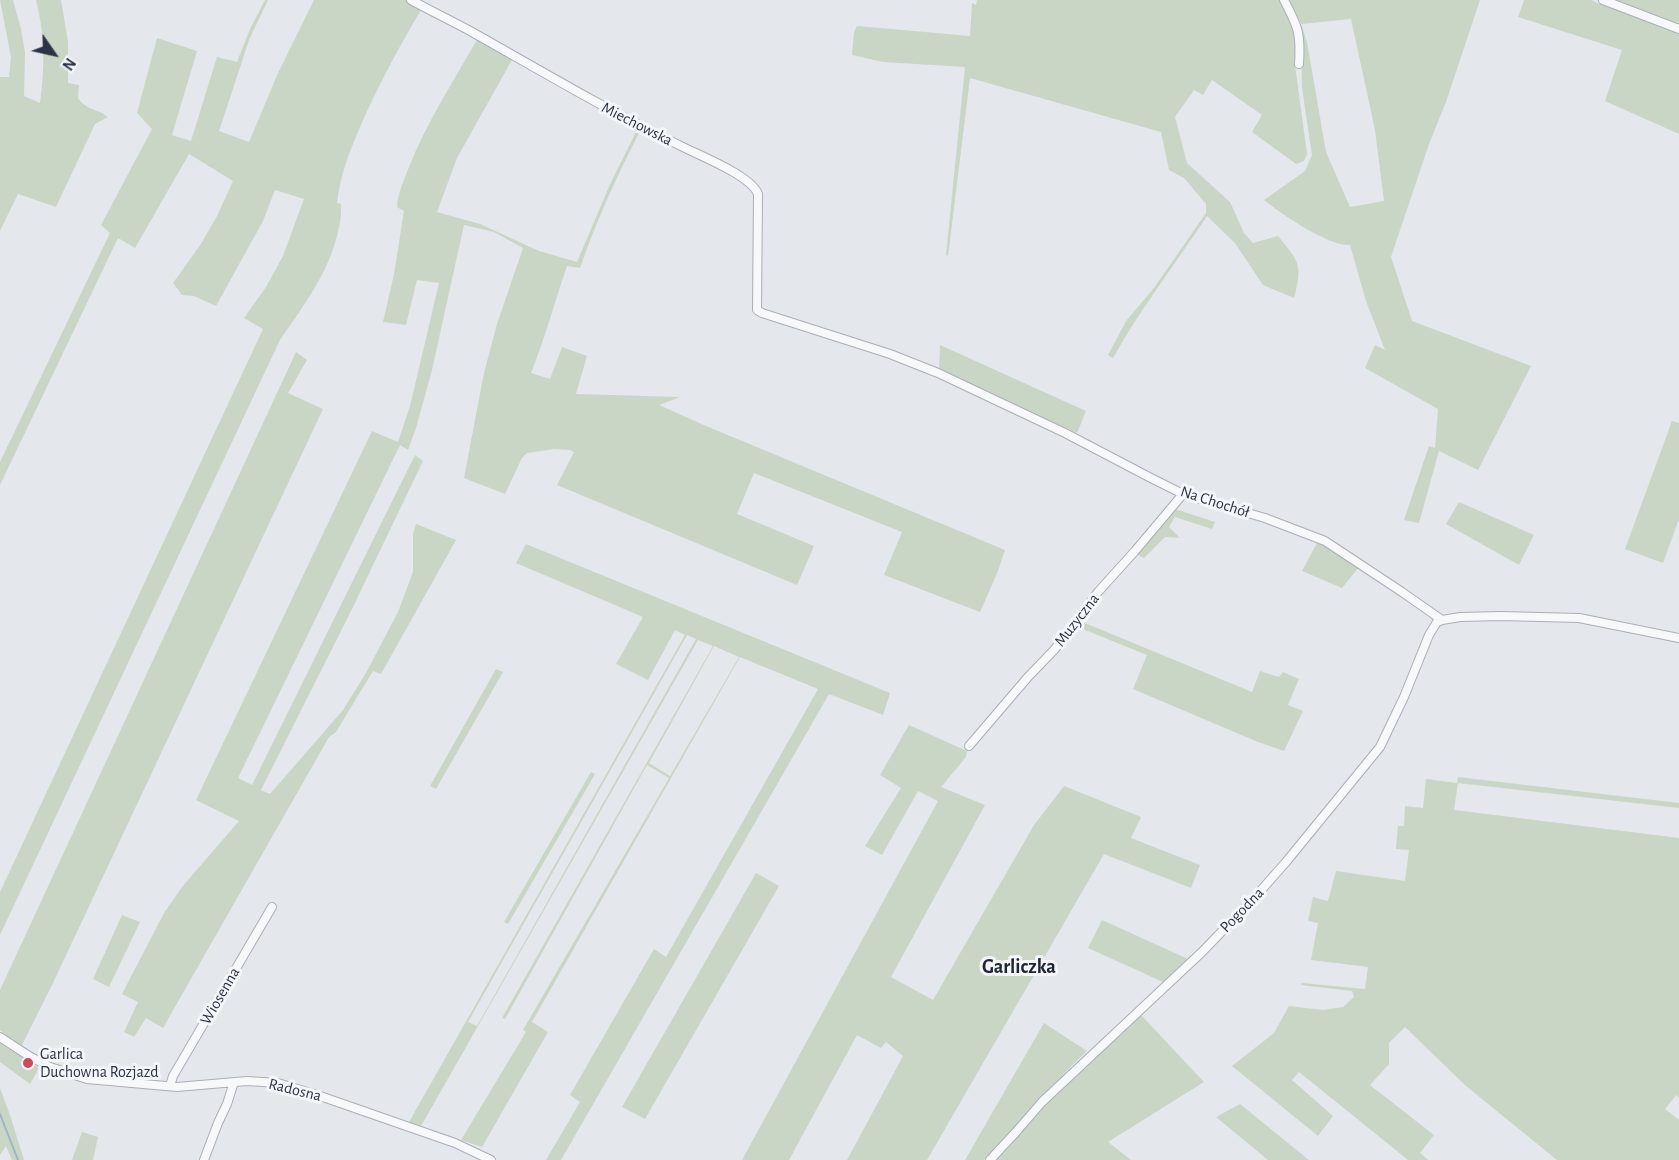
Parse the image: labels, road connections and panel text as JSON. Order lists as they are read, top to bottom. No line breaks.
{"streets":{"street":["Miechowska","Na Chochół","Muzyczna","Pogodna","Wiosenna","Radosna"]},"crossings":[["Miechowska","Na Chochół"],["Na Chochół","Muzyczna"],["Na Chochół","Pogodna"],["Wiosenna","Radosna"]],"districts":["Garliczka"],"places":["Garlica Duchowna Rozjazd"],"north":"bottom right"}
